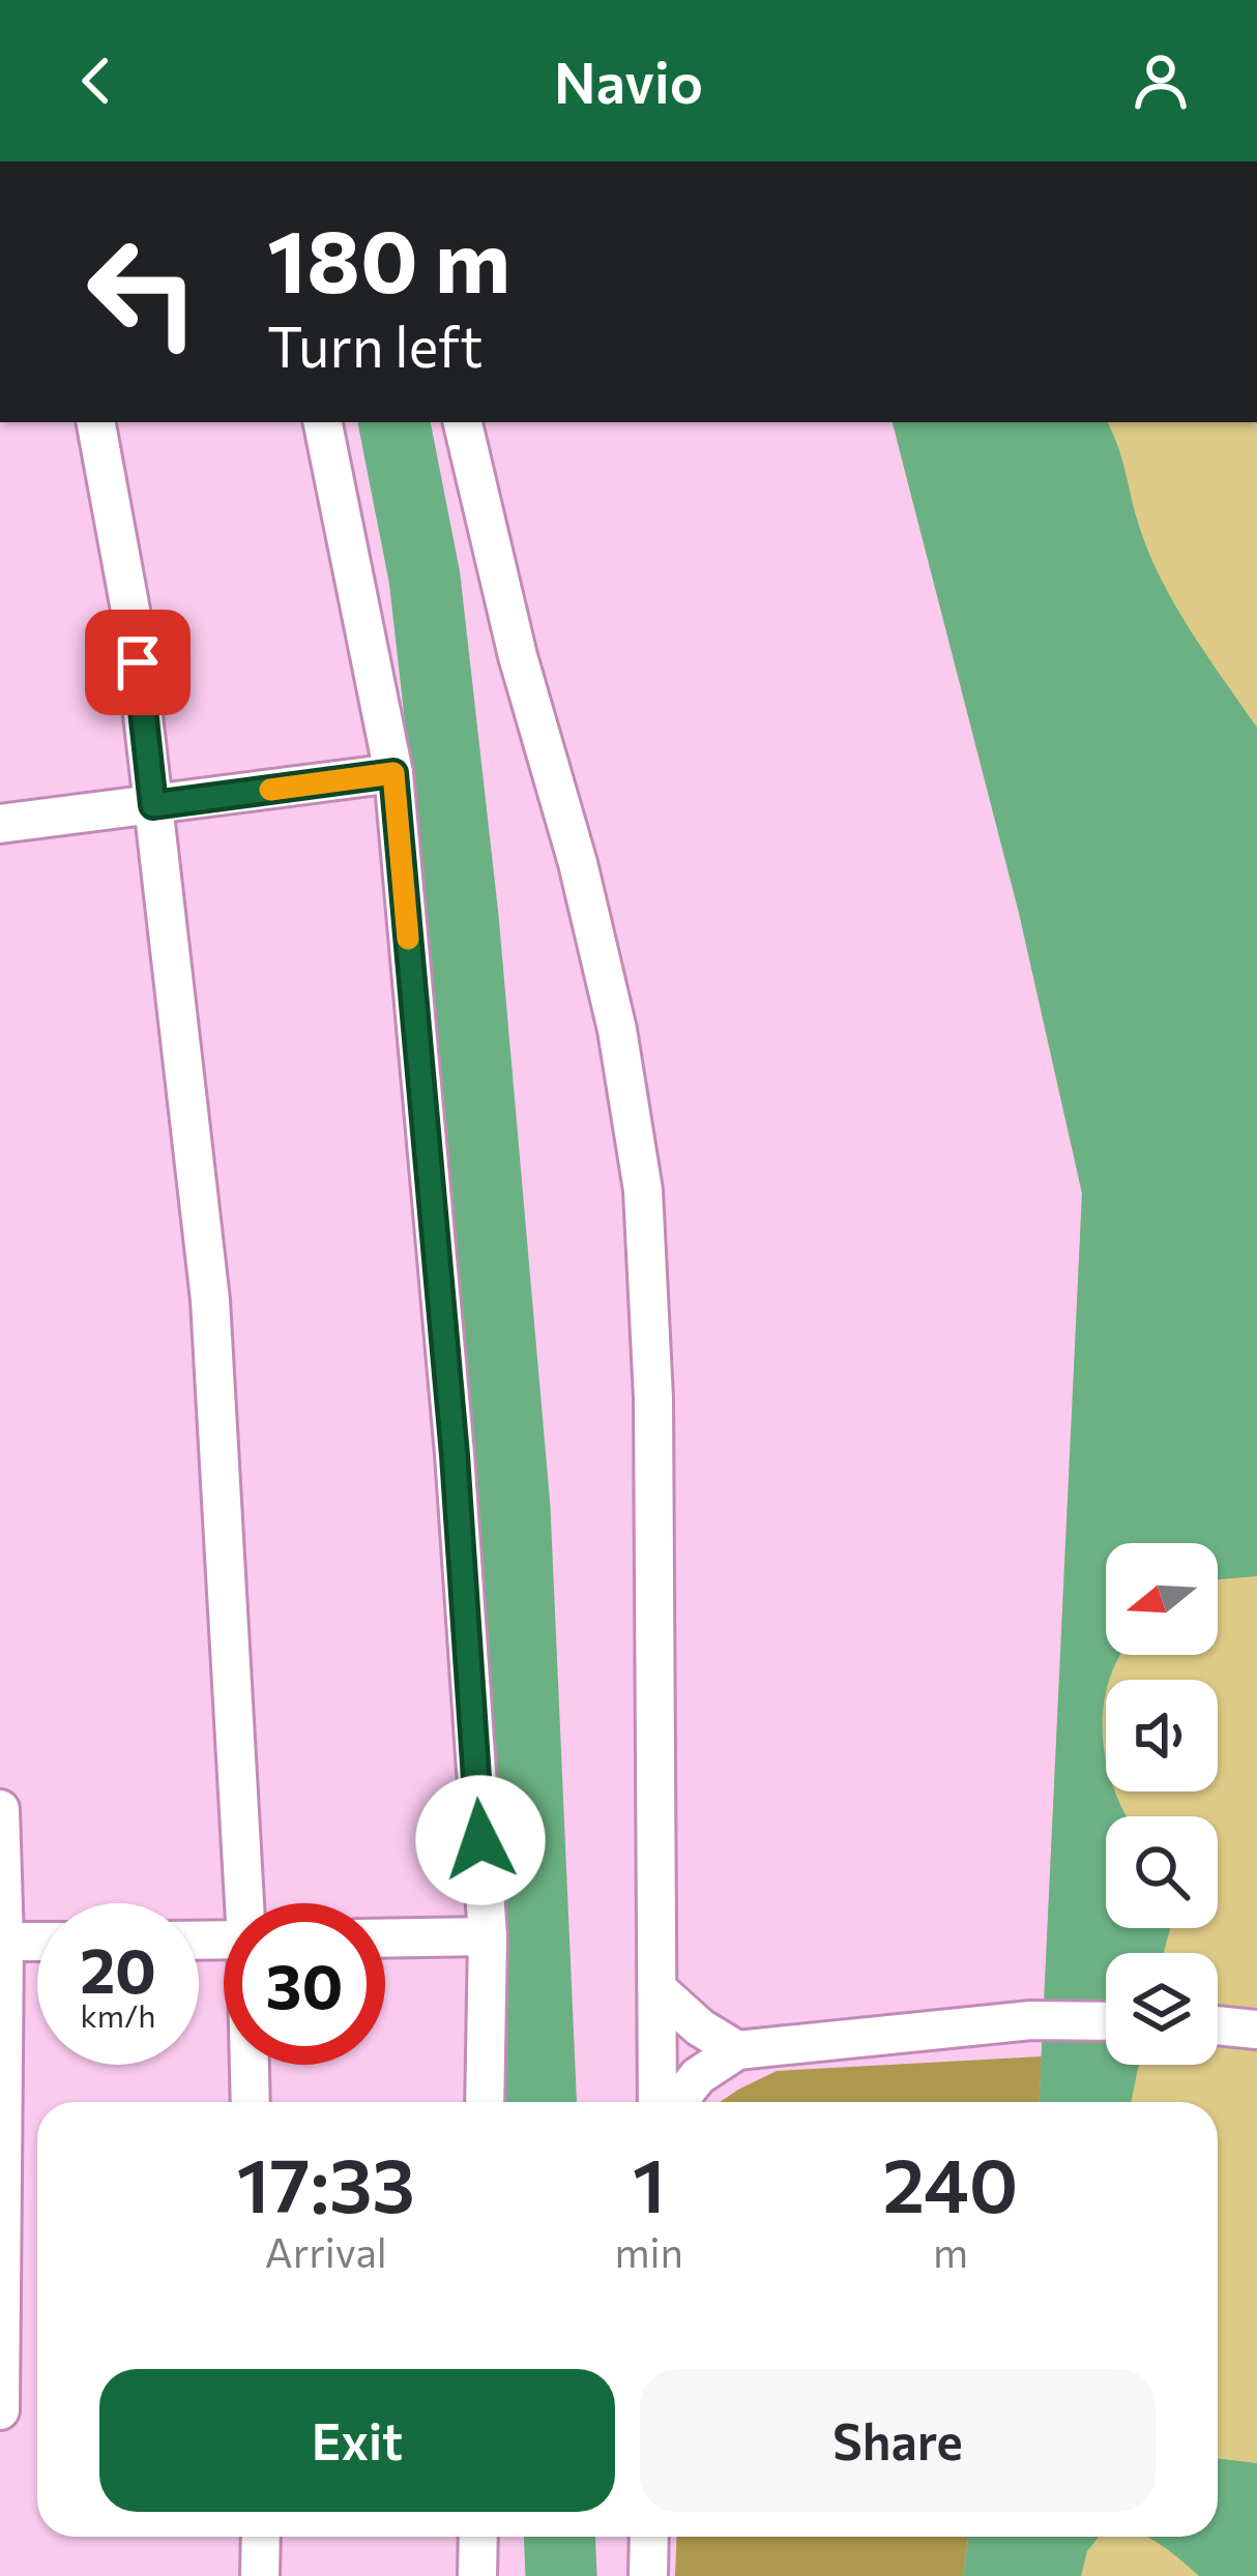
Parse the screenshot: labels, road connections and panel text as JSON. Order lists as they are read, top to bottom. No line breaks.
{"north":"left","page":{"header":"Navio","turn":["180 m","Turn left"],"speed":"20 km/h","limit":"30","eta":["17:33","Arrival","1","min","240","m"],"buttons":["Exit","Share"]}}
